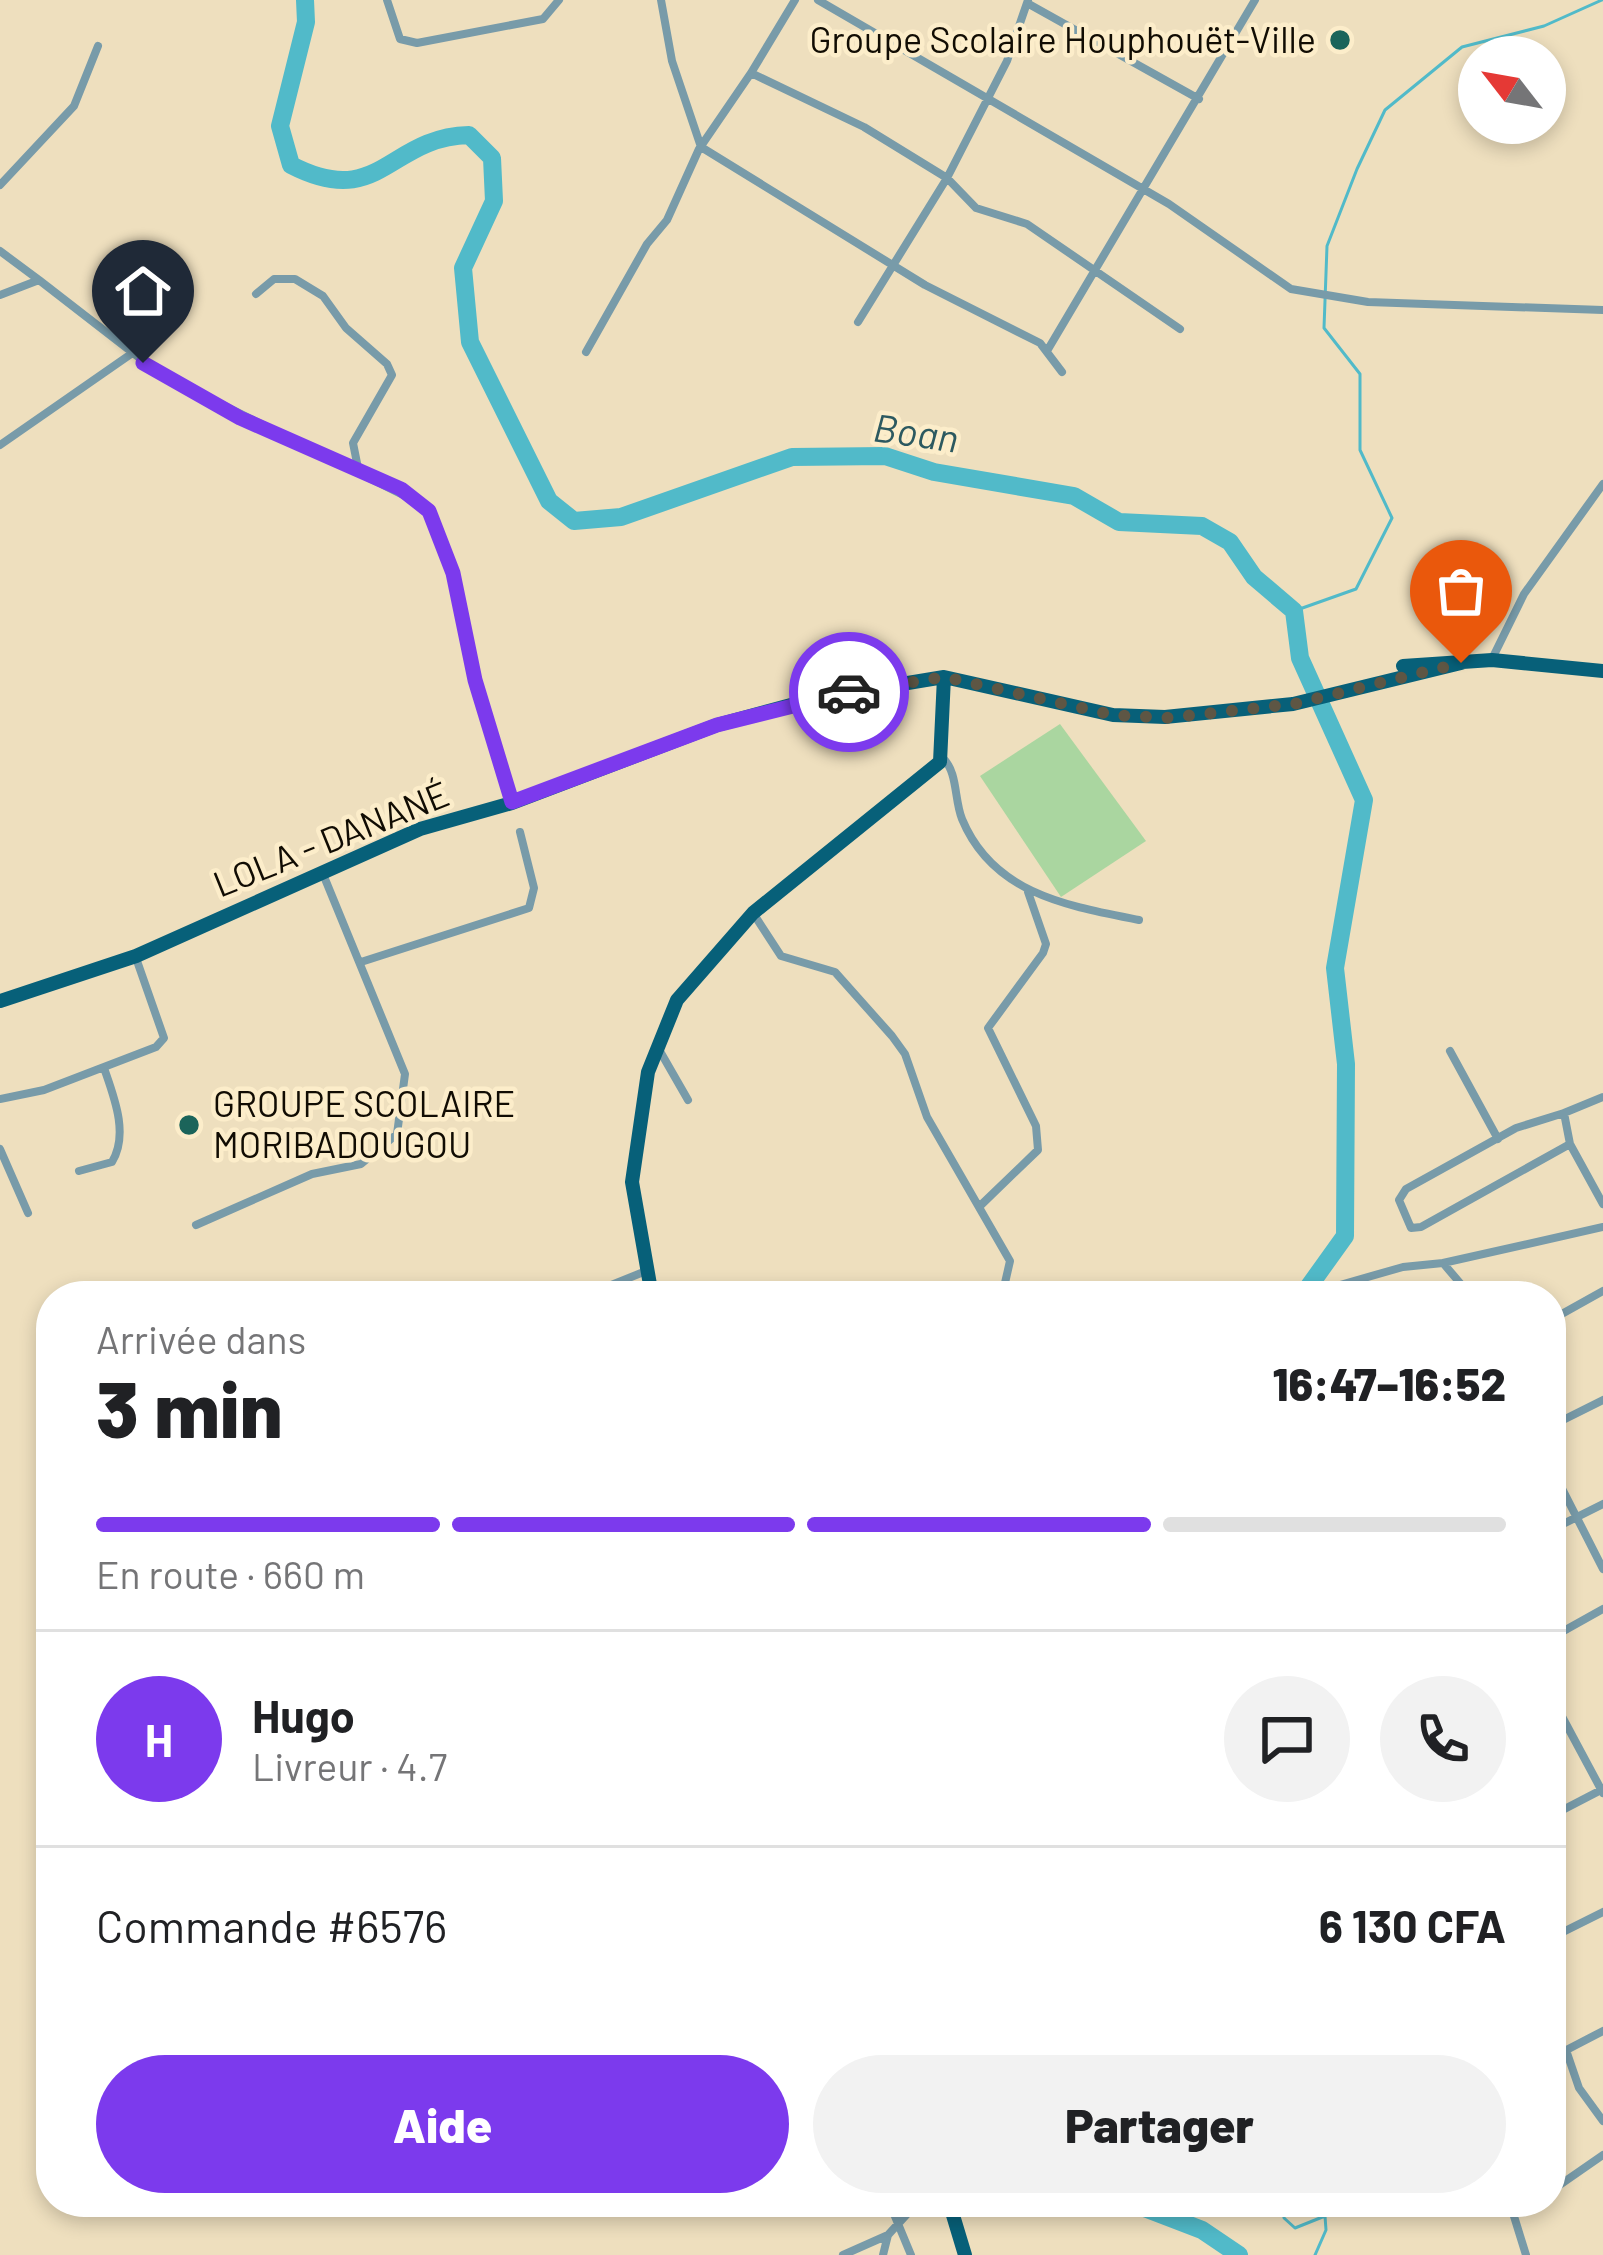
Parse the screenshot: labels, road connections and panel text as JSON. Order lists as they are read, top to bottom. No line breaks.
{"streets":{"main road":["LOLA - DANANÉ"]},"water":["Boan"],"places":["Groupe Scolaire Houphouët-Ville","GROUPE SCOLAIRE MORIBADOUGOU"],"north":"top left","page":{"heading":["3 min","Arrivée dans","16:47–16:52"],"panel":["Hugo","Livreur · 4.7","Commande #6576","6 130 CFA"],"bar":"En route · 660 m","round":"H","buttons":["Aide","Partager"]}}
